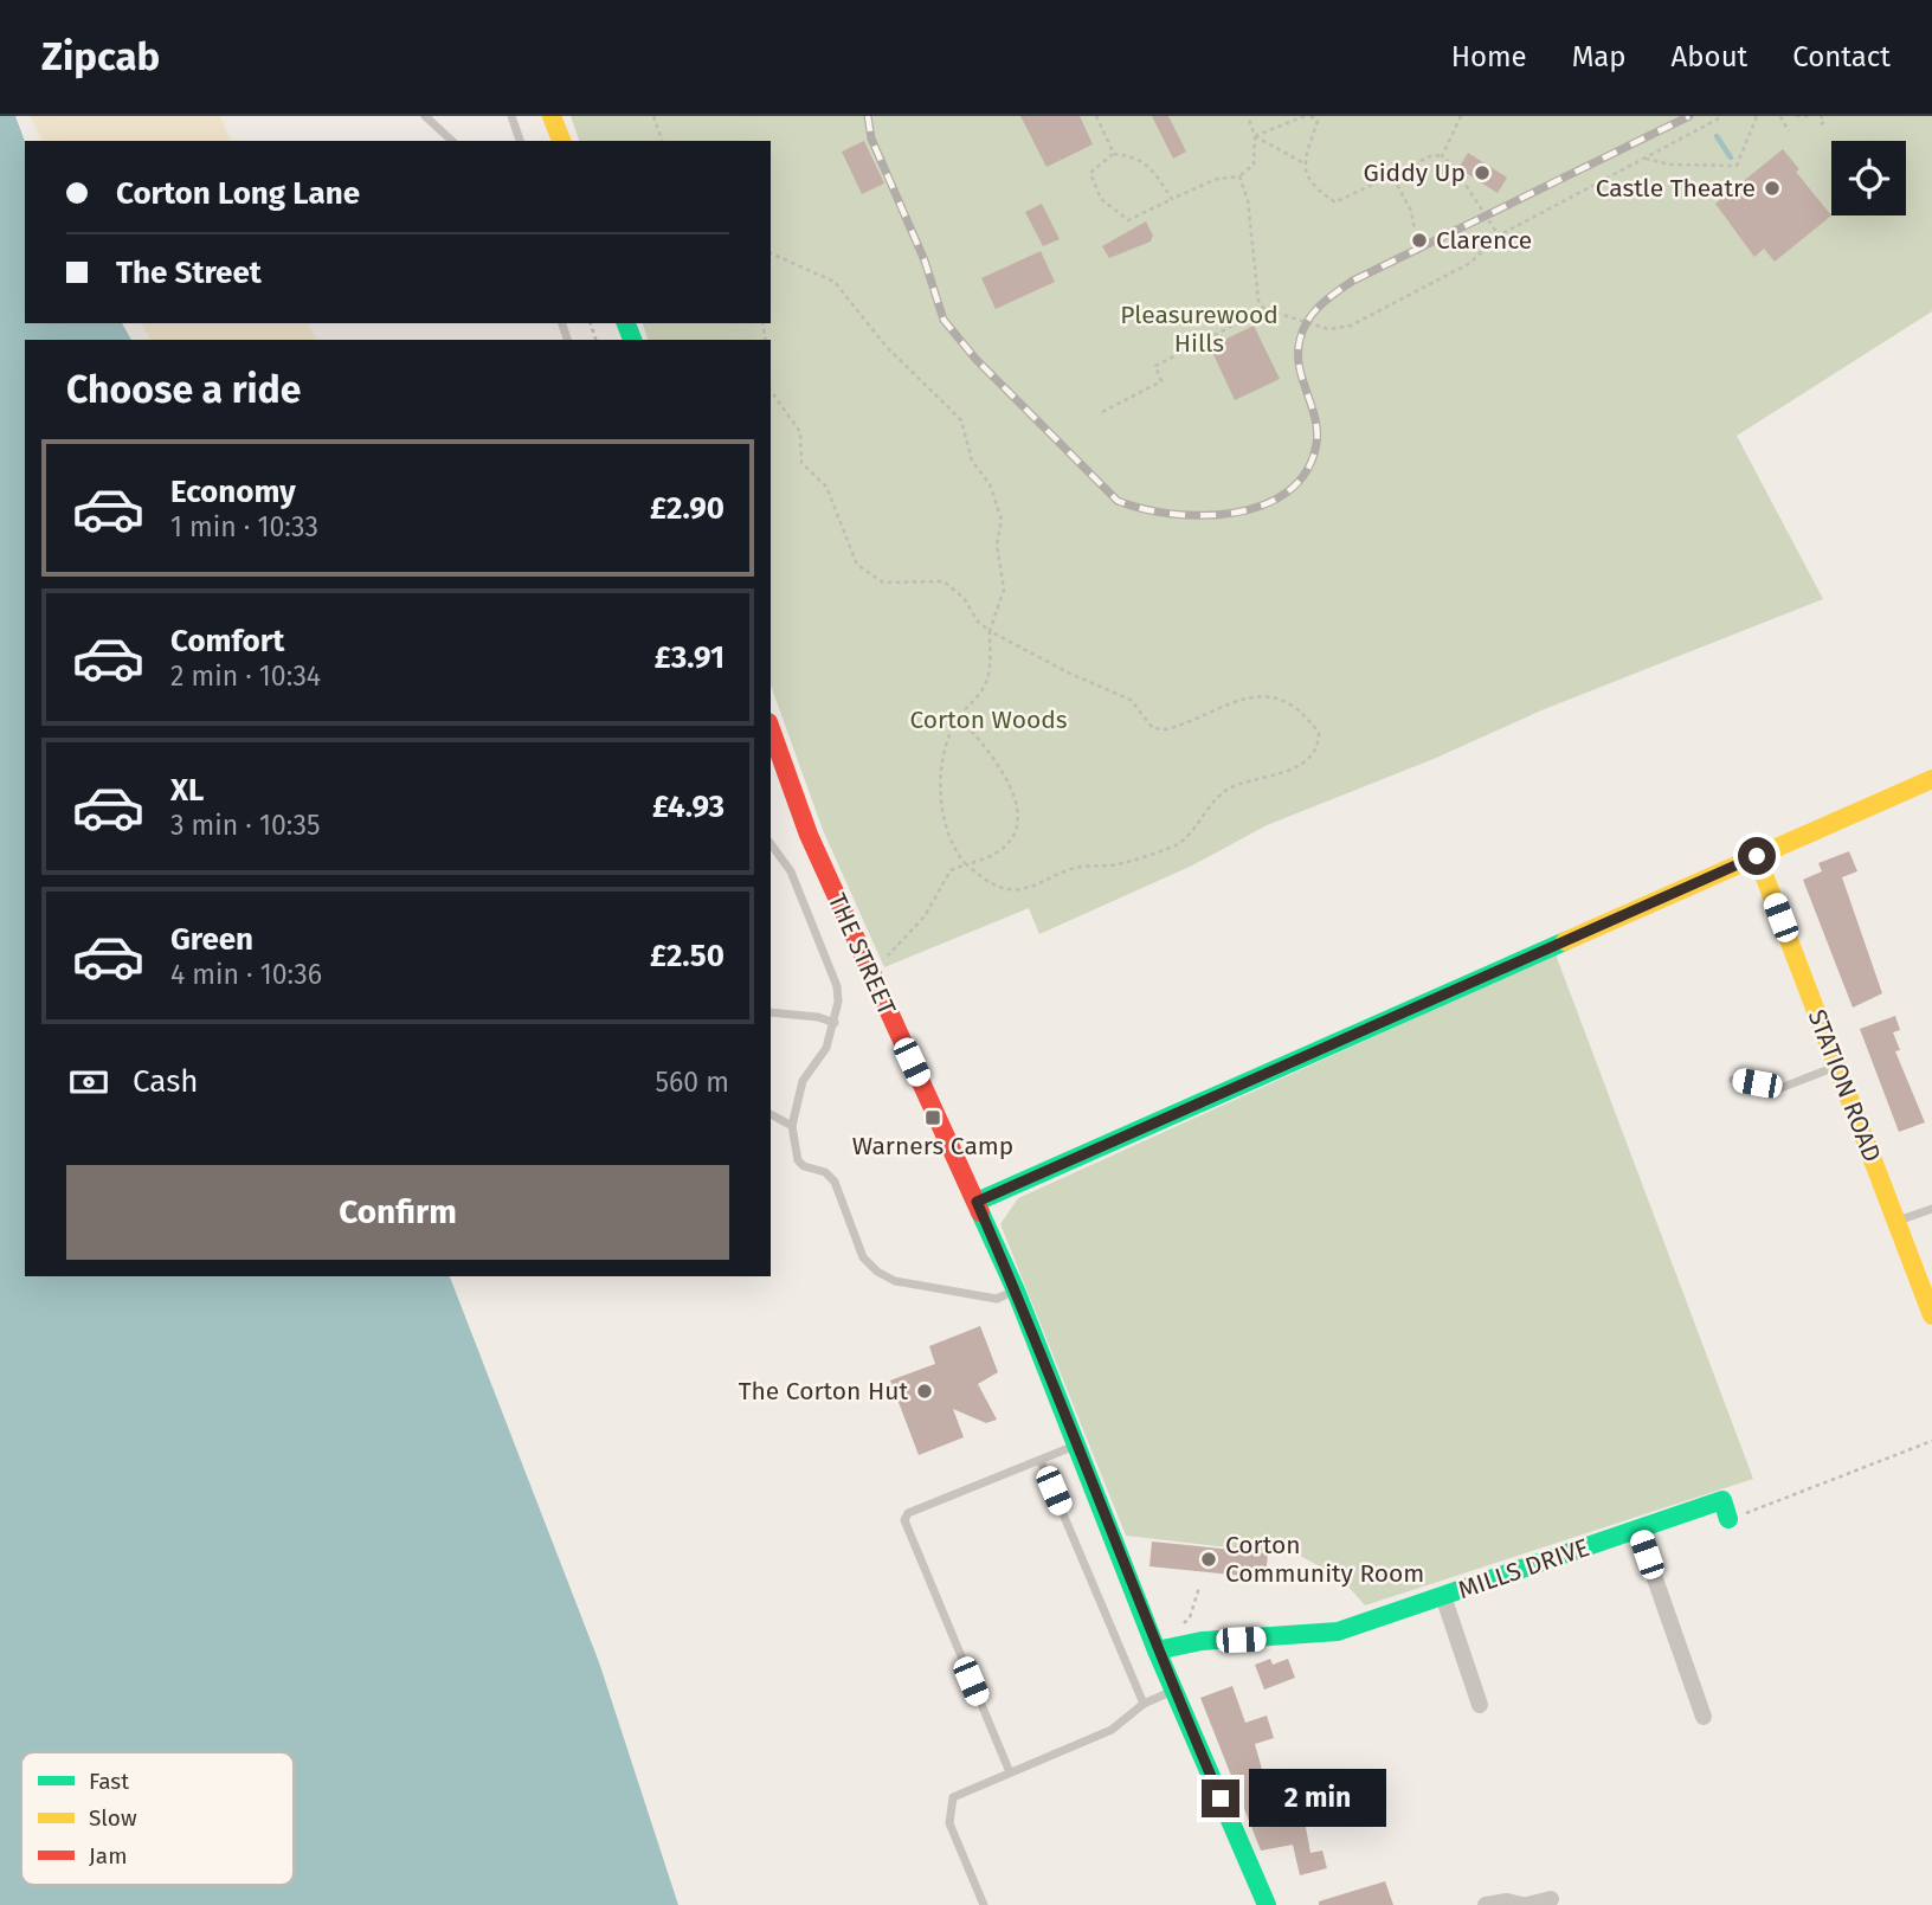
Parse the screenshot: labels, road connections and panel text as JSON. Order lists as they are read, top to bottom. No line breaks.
{"streets":{"street":["THE STREET","STATION ROAD","MILLS DRIVE"]},"crossings":[["THE STREET","MILLS DRIVE"]],"parks":["Pleasurewood Hills","Corton Woods"],"places":{"other":["Giddy Up","Castle Theatre","Clarence","The Corton Hut","Corton Community Room"],"transit":["Warners Camp"]},"legend":["Fast","Slow","Jam"],"page":{"header":"Zipcab","nav":["Home","Map","About","Contact"],"banner":["Corton Long Lane","The Street"],"heading":"Choose a ride","list":[{"name":"Economy","note":"1 min · 10:33","value":"£2.90"},{"name":"Comfort","note":"2 min · 10:34","value":"£3.91"},{"name":"XL","note":"3 min · 10:35","value":"£4.93"},{"name":"Green","note":"4 min · 10:36","value":"£2.50"}],"pay":["Cash","560 m"],"buttons":"Confirm","bubble":"2 min"}}
